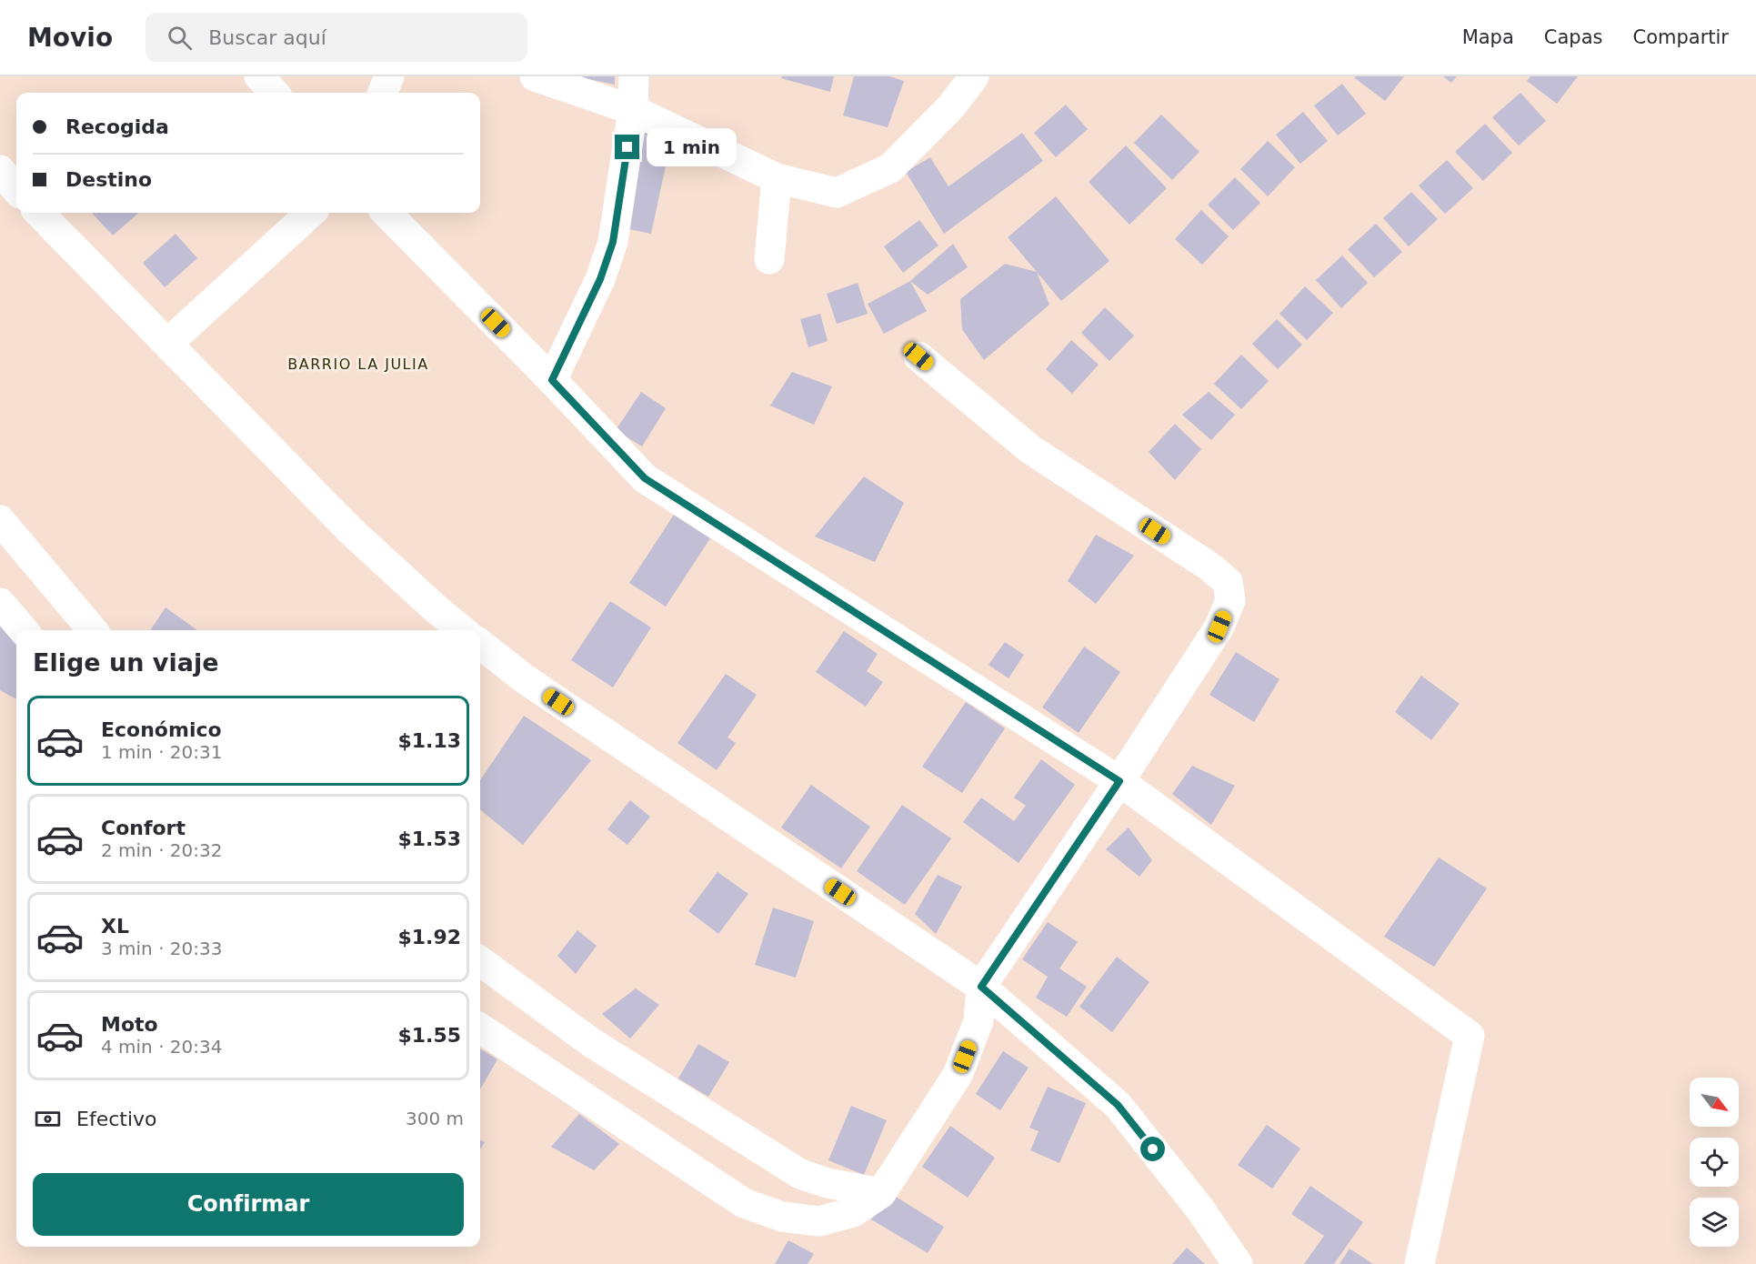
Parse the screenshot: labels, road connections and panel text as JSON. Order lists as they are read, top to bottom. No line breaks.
{"districts":["BARRIO LA JULIA"],"north":"bottom right","page":{"header":"Movio","search":"Buscar aquí","nav":["Mapa","Capas","Compartir"],"banner":["Recogida","Destino"],"bubble":"1 min","heading":"Elige un viaje","list":[{"name":"Económico","note":"1 min · 20:31","value":"$1.13"},{"name":"Confort","note":"2 min · 20:32","value":"$1.53"},{"name":"XL","note":"3 min · 20:33","value":"$1.92"},{"name":"Moto","note":"4 min · 20:34","value":"$1.55"}],"pay":["Efectivo","300 m"],"buttons":"Confirmar"}}
